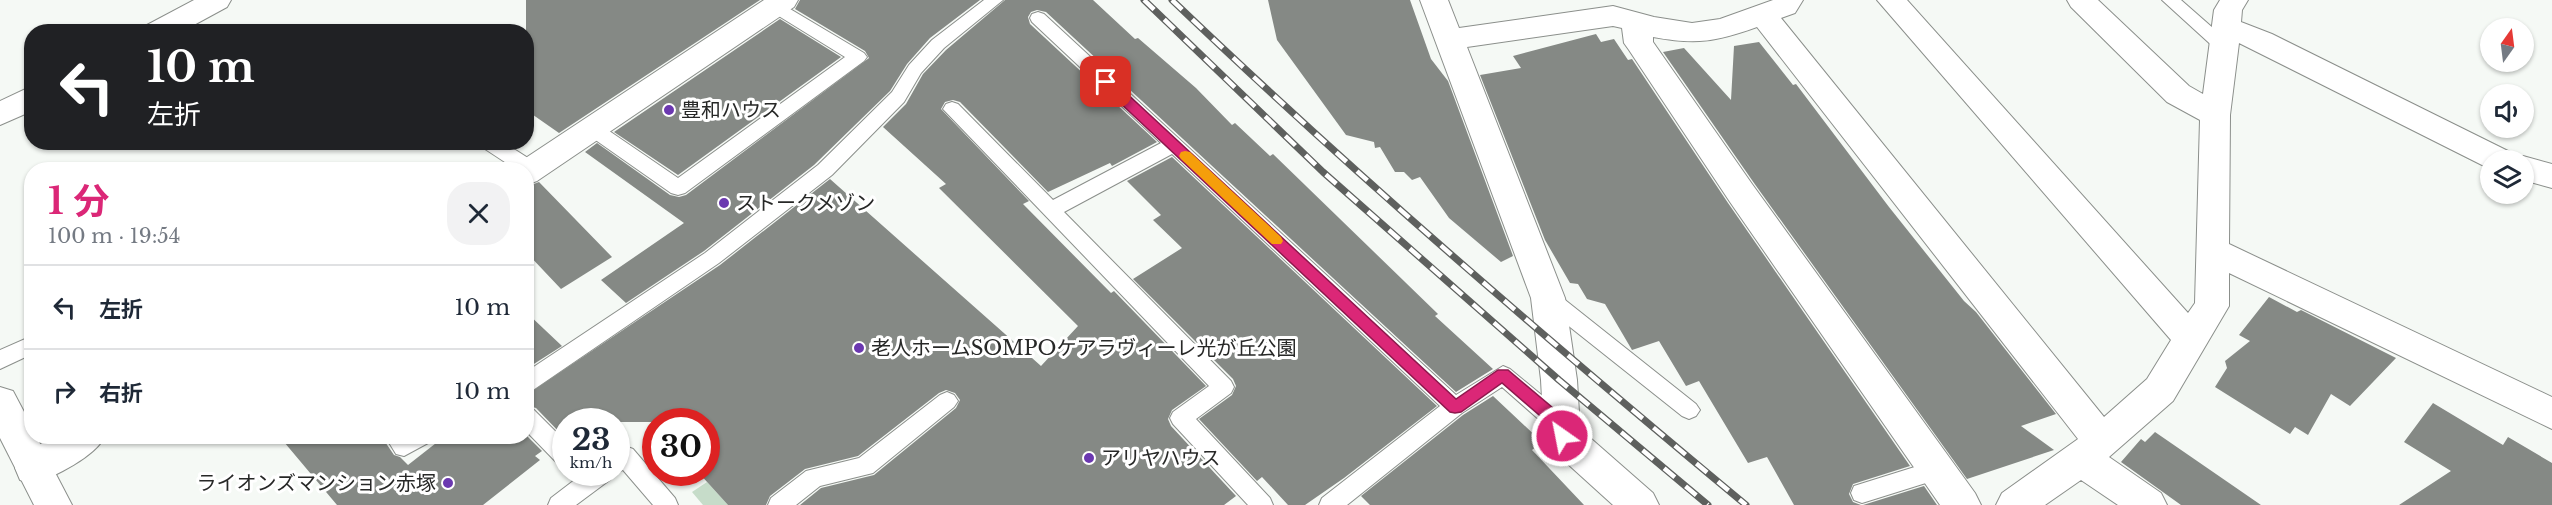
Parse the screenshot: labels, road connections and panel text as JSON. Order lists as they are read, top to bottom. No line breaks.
{"places":["豊和ハウス","ストークメゾン","老人ホームSOMPOケアラヴィーレ光が丘公園","アリヤハウス","ライオンズマンション赤塚"],"north":"top","page":{"turn":["10 m","左折"],"heading":["1 分","100 m · 19:54"],"list":[{"name":"左折","value":"10 m"},{"name":"右折","value":"10 m"}],"speed":"23 km/h","limit":"30"}}
